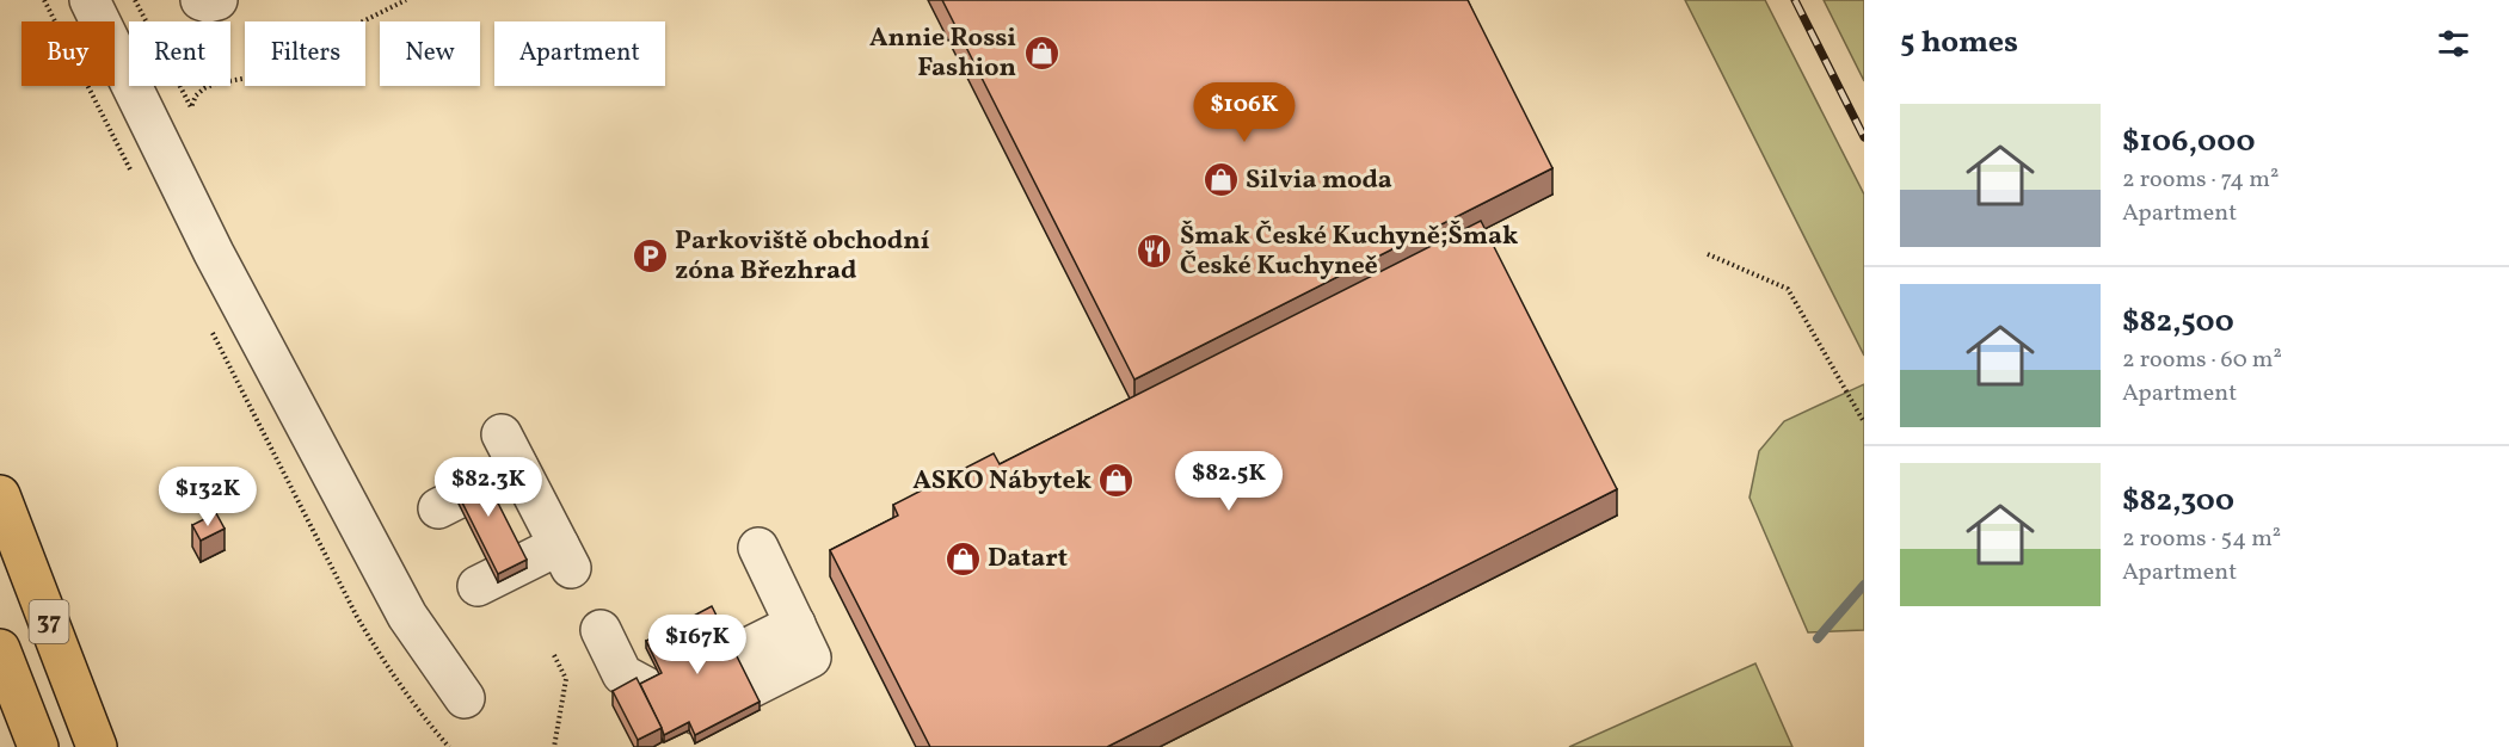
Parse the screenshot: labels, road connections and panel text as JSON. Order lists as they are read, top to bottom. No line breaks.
{"streets":{"main road":["37"]},"places":{"shop":["Annie Rossi Fashion","Silvia moda","ASKO Nábytek","Datart"],"restaurant":["Šmak České Kuchyně;Šmak České Kuchyneě"],"parking":["Parkoviště obchodní zóna Březhrad"]},"page":{"heading":"5 homes","chip":["Buy","Rent","Filters","New","Apartment"],"price":["$106K","$82.5K","$82.3K","$132K","$167K"],"list":[{"name":"$106,000","note":"2 rooms · 74 m² · Apartment"},{"name":"$82,500","note":"2 rooms · 60 m² · Apartment"},{"name":"$82,300","note":"2 rooms · 54 m² · Apartment"}]}}
